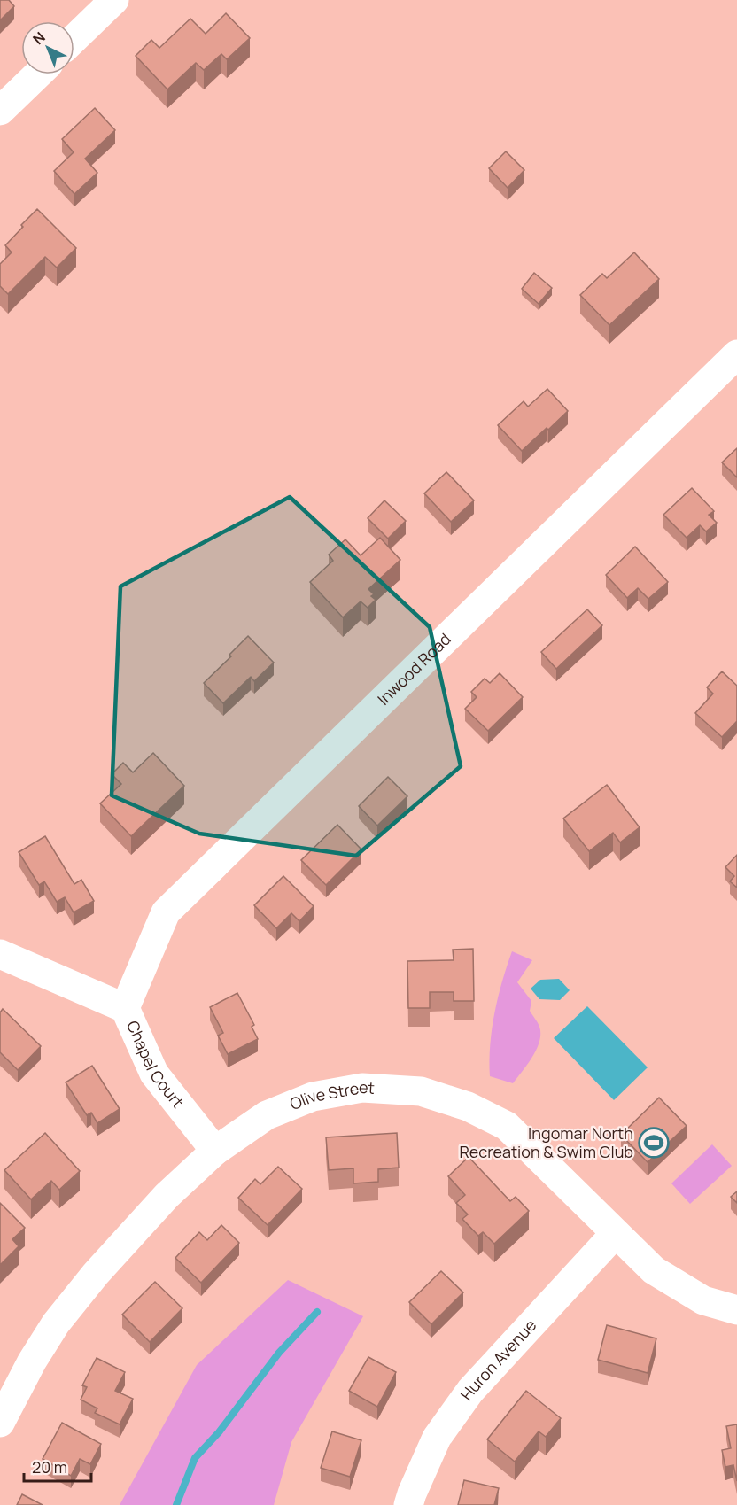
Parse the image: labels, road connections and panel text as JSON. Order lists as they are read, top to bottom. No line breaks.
{"streets":{"street":["Inwood Road","Chapel Court","Olive Street","Huron Avenue"]},"crossings":[["Inwood Road","Chapel Court"],["Chapel Court","Olive Street"],["Olive Street","Huron Avenue"]],"places":{"sports":["Ingomar North Recreation & Swim Club"]},"scale_bar":"20 m","north":"top left"}
